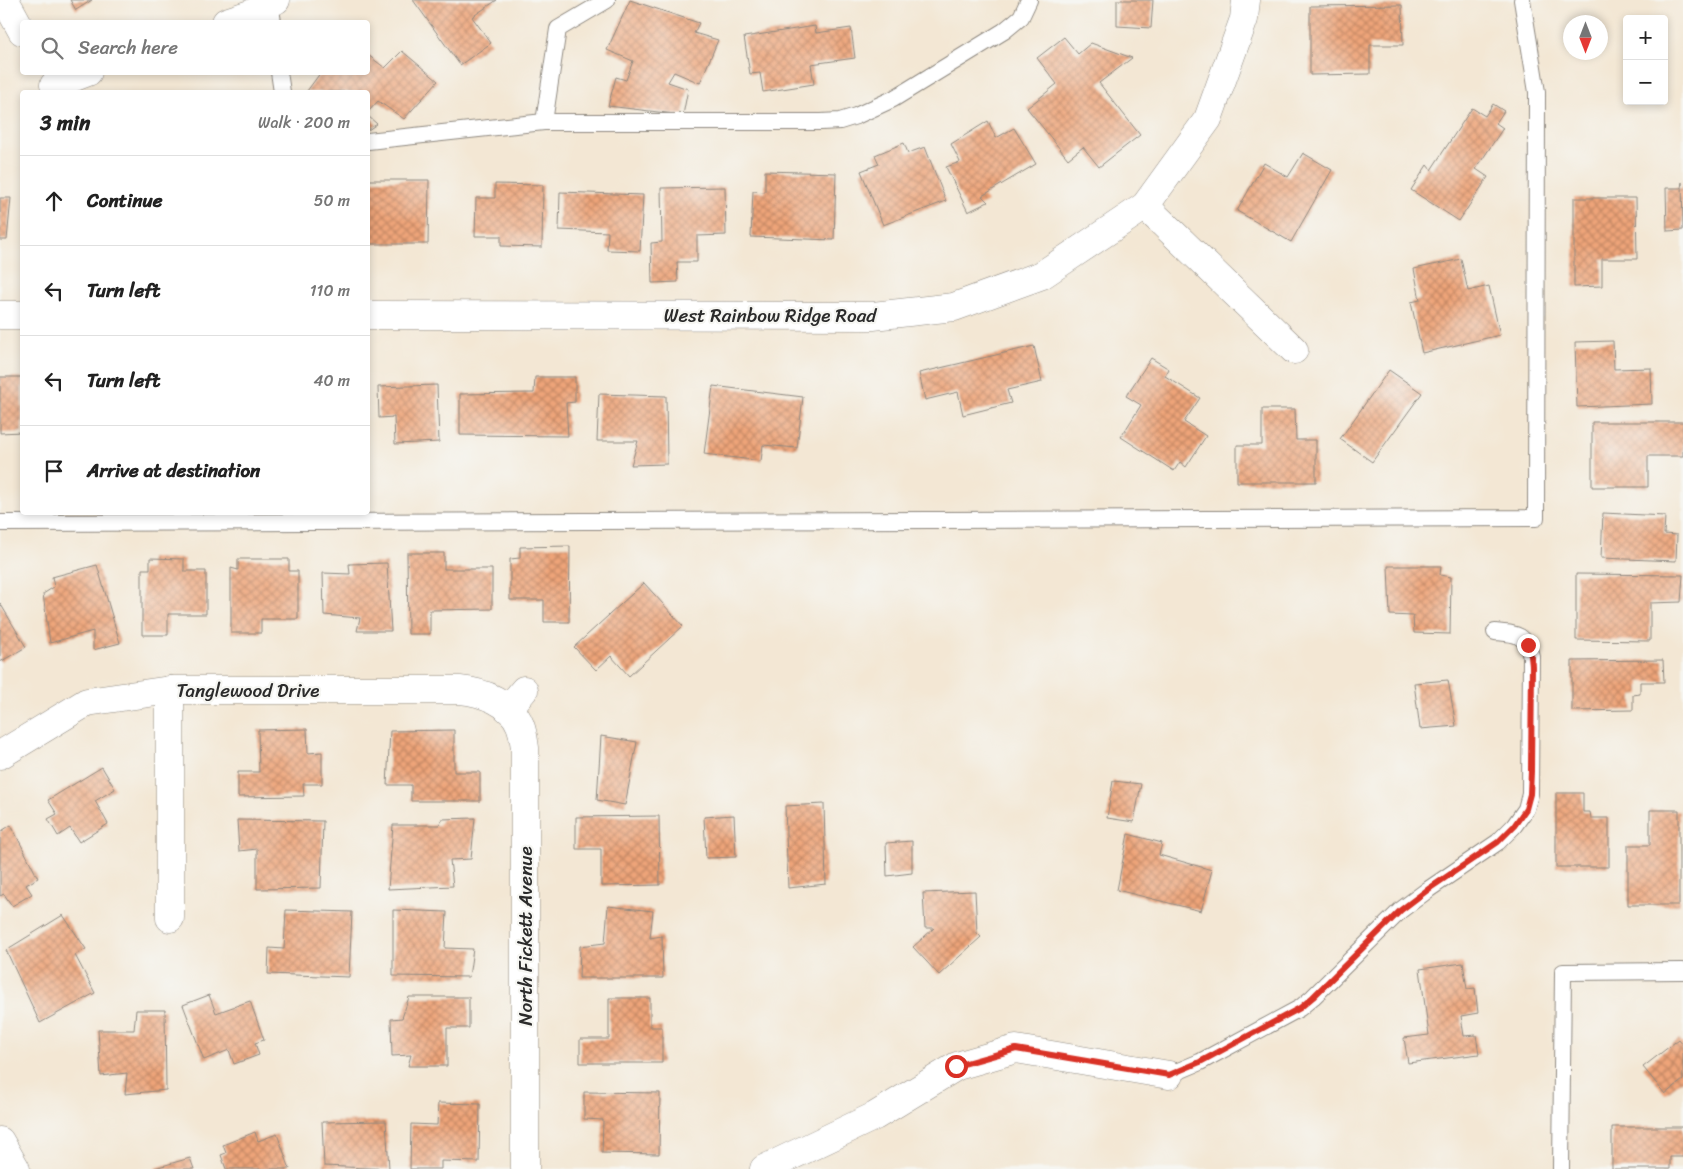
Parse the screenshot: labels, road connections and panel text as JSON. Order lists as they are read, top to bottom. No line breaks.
{"streets":{"street":["West Rainbow Ridge Road","Tanglewood Drive","North Fickett Avenue"]},"crossings":[["Tanglewood Drive","North Fickett Avenue"]],"north":"bottom","page":{"map_buttons":["+","−"],"search":"Search here","heading":["3 min","Walk · 200 m"],"list":[["Continue","50 m"],["Turn left","110 m"],["Turn left","40 m"],"Arrive at destination"]}}
